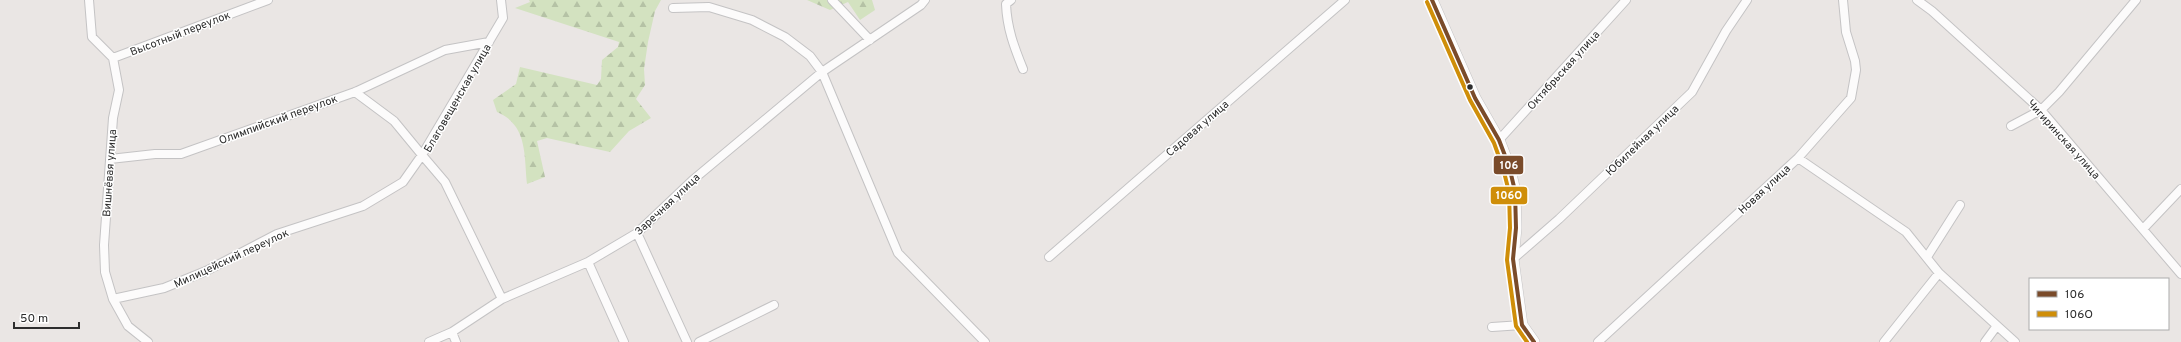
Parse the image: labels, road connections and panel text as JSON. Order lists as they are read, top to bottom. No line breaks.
{"streets":{"street":["Высотный переулок","Октябрьская улица","Благовещенская улица","Олимпийский переулок","Садовая улица","Чигиринская улица","Юбилейная улица","Вишнёвая улица","Новая улица","Заречная улица","Милицейский переулок"]},"crossings":[["Высотный переулок","Вишнёвая улица"],["Благовещенская улица","Олимпийский переулок"],["Благовещенская улица","Заречная улица"],["Благовещенская улица","Милицейский переулок"],["Олимпийский переулок","Вишнёвая улица"],["Вишнёвая улица","Милицейский переулок"]],"lines":["transit line 106","transit line 106О"],"legend":["106","106О"],"scale_bar":"50 m"}
